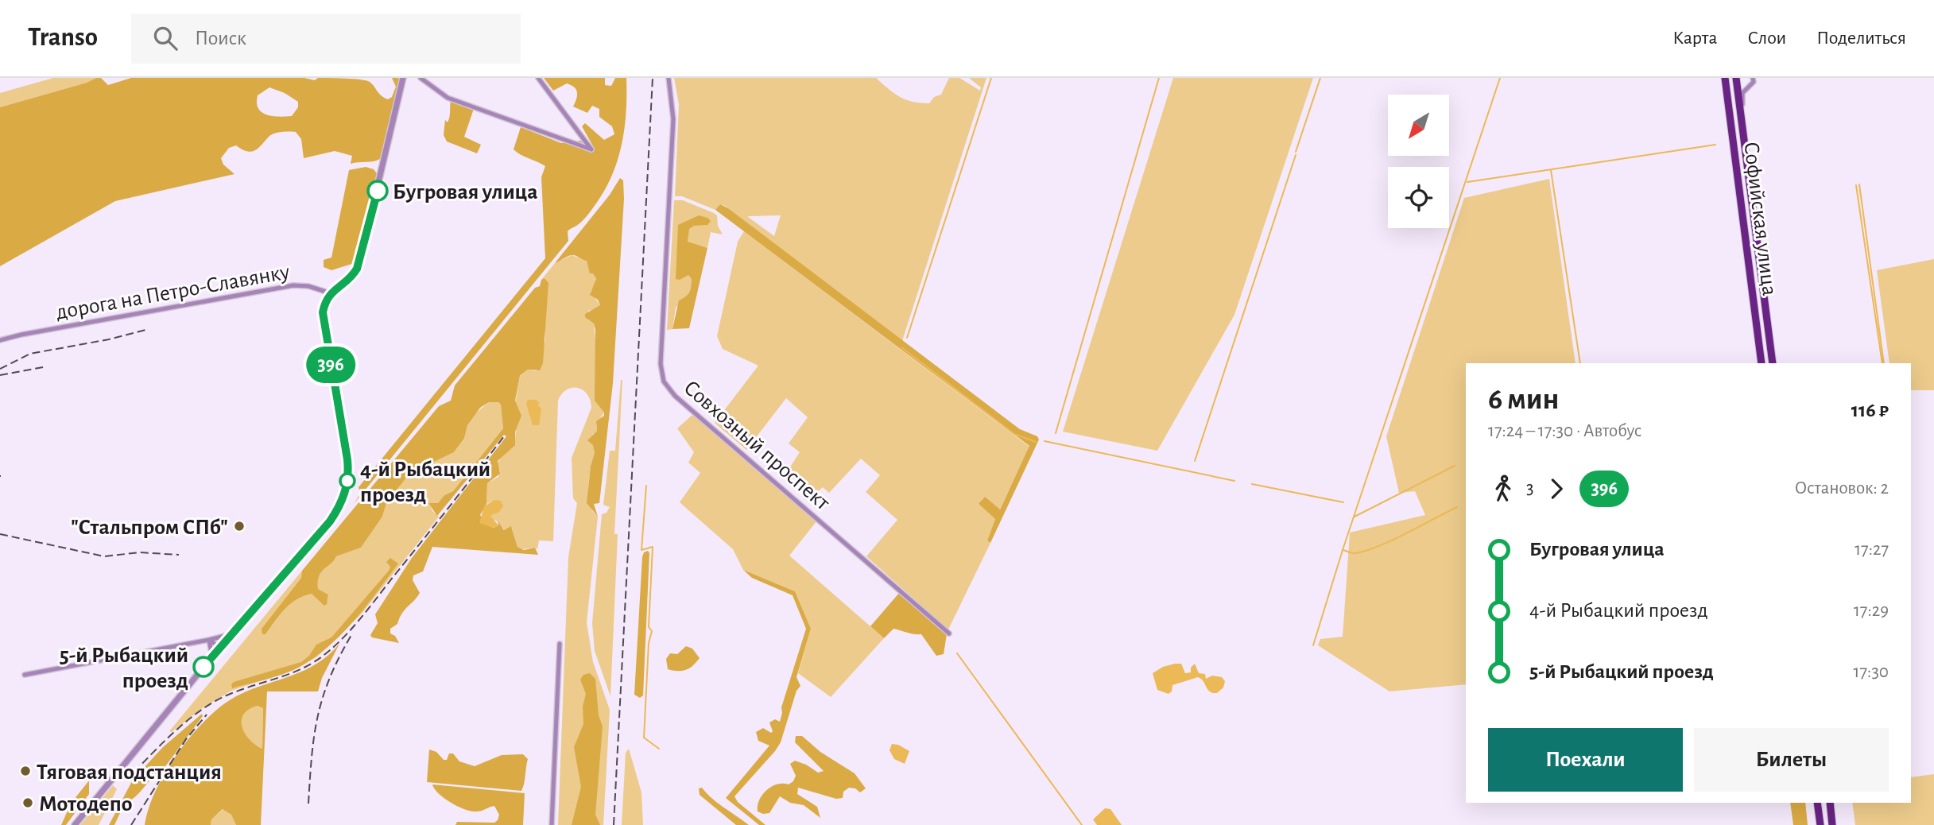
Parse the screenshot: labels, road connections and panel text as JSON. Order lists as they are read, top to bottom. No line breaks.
{"streets":{"main road":["Софийская улица"],"street":["дорога на Петро-Славянку","Совхозный проспект"]},"places":["Бугровая улица","4-й Рыбацкий проезд","\"Стальпром СПб\"","5-й Рыбацкий проезд","Тяговая подстанция","Мотодепо"],"lines":["bus line 396"],"north":"bottom left","page":{"header":"Transo","search":"Поиск","nav":["Карта","Слои","Поделиться"],"on_map":"396","heading":["6 мин","17:24 – 17:30 · Автобус","116 ₽"],"legs":["3","396","Остановок: 2"],"list":[{"name":"Бугровая улица","value":"17:27"},{"name":"4-й Рыбацкий проезд","value":"17:29"},{"name":"5-й Рыбацкий проезд","value":"17:30"}],"buttons":["Поехали","Билеты"]}}
